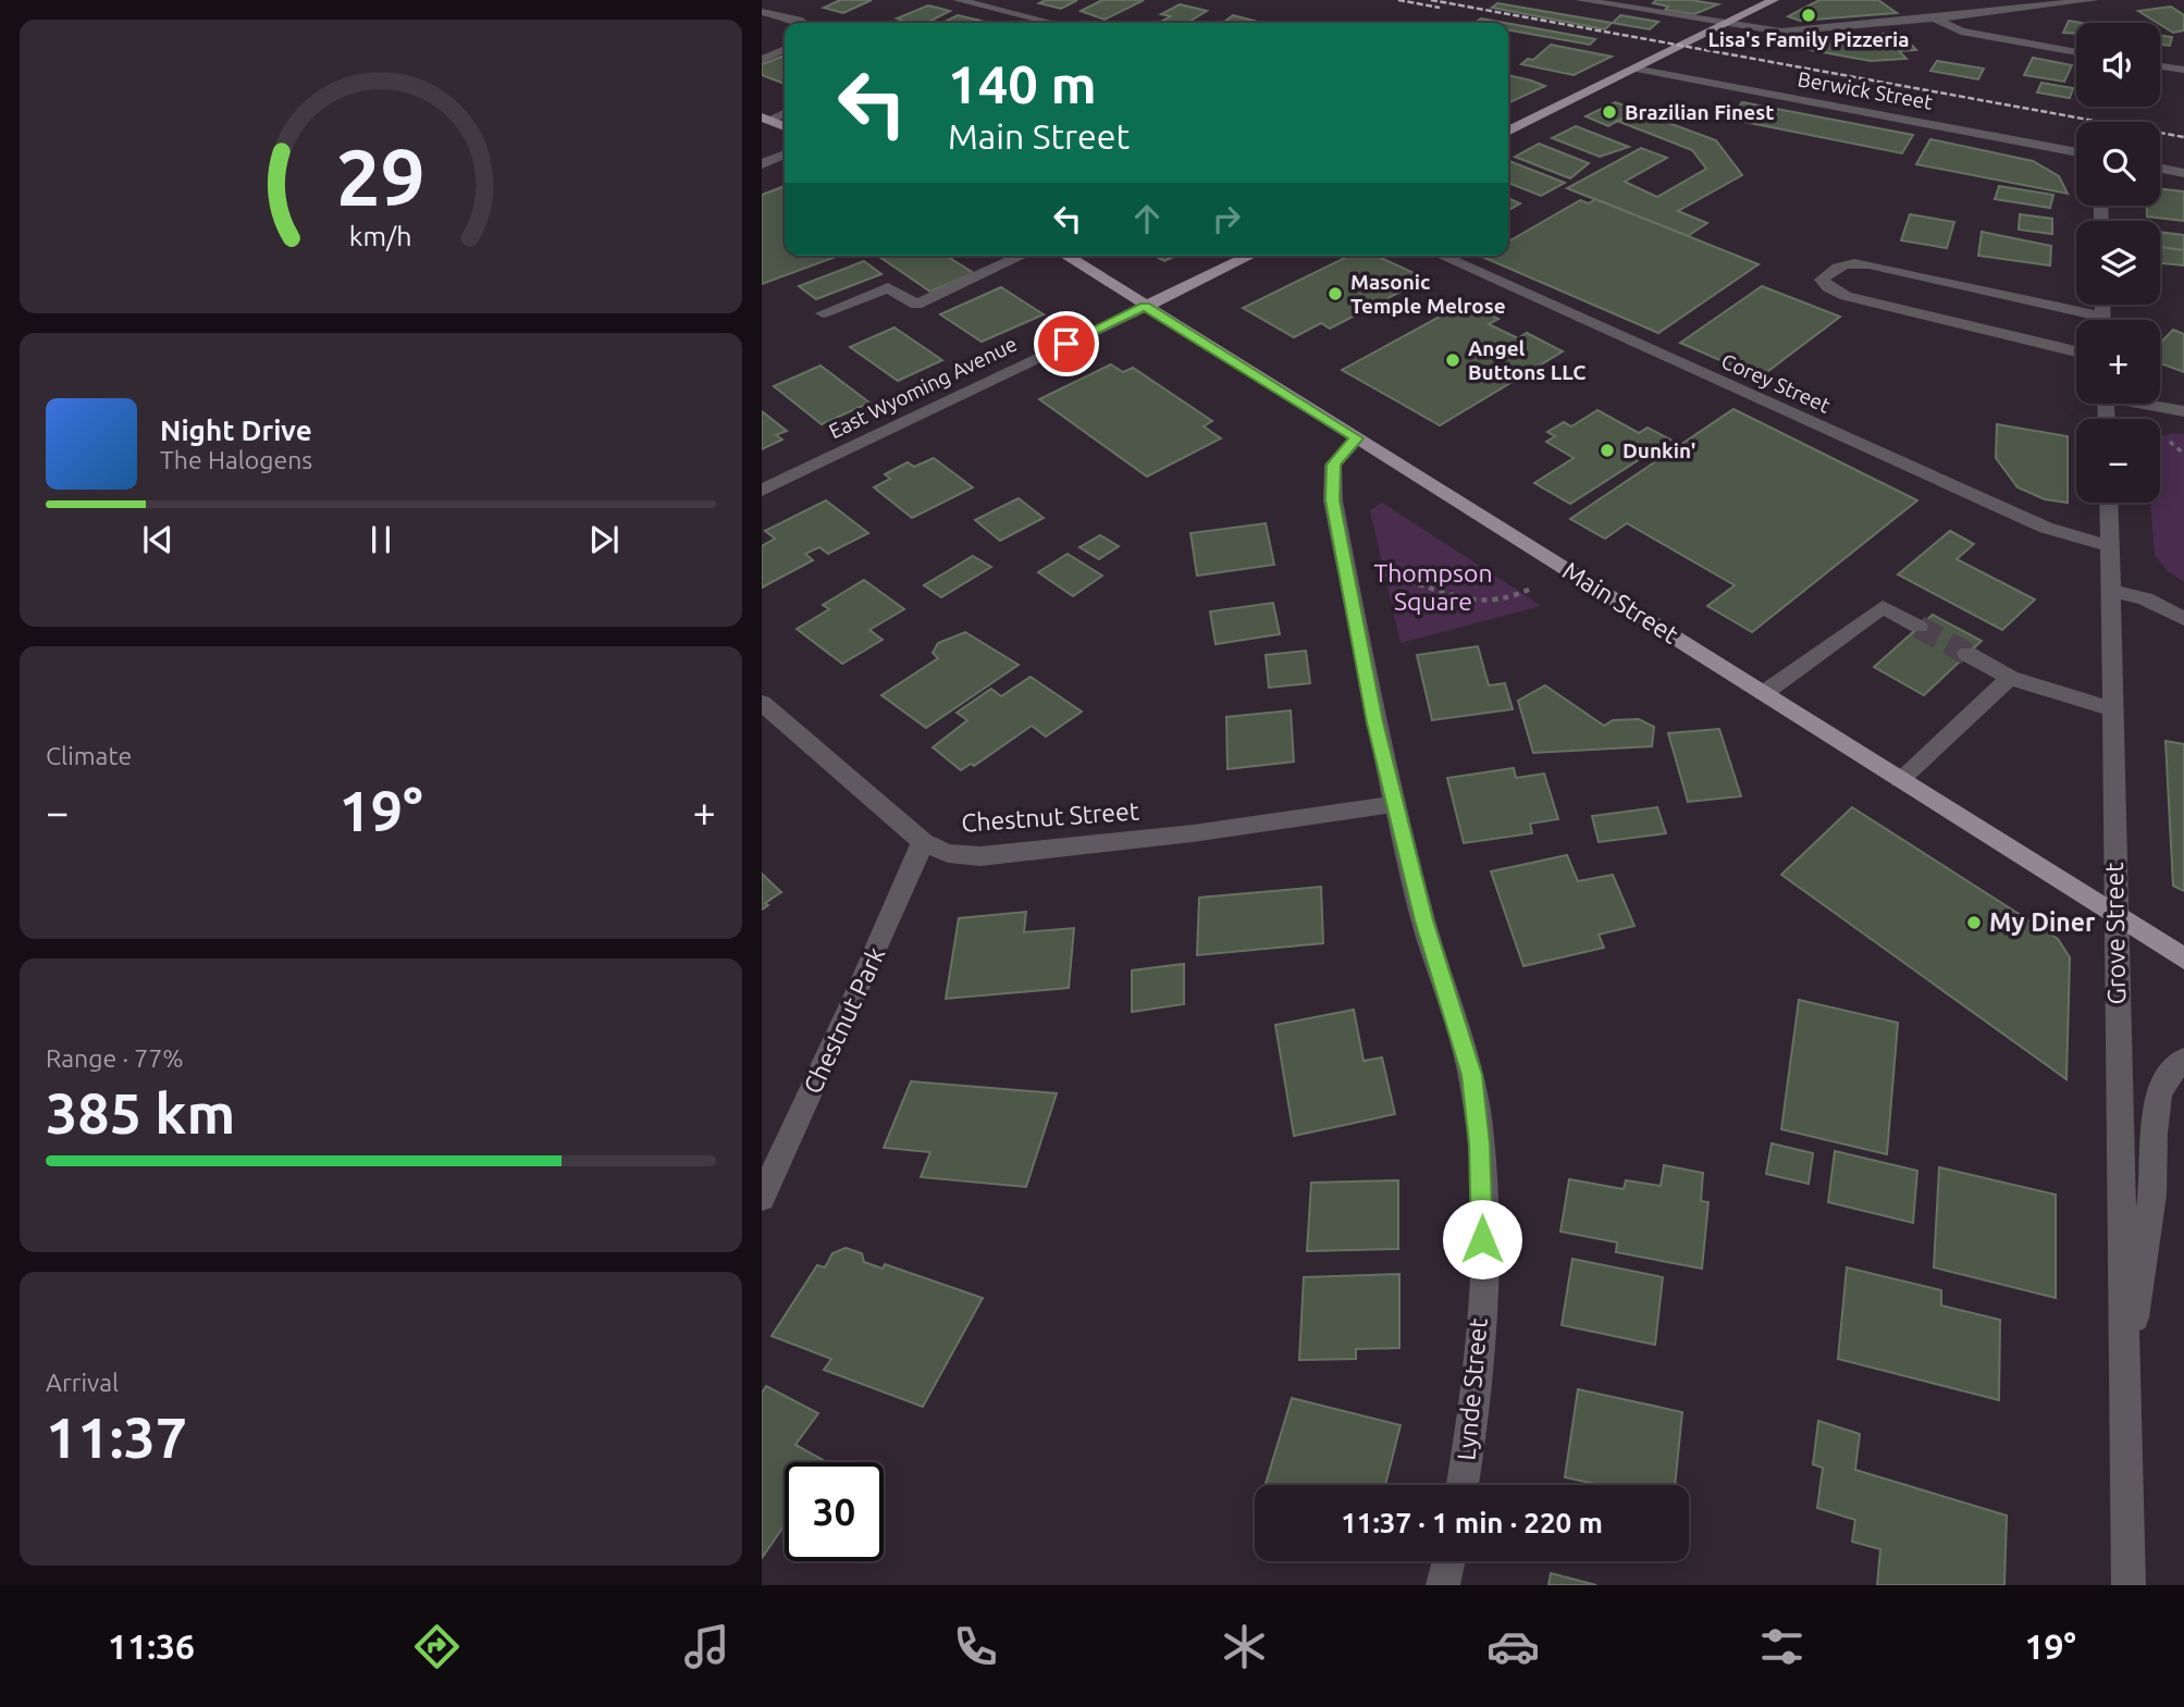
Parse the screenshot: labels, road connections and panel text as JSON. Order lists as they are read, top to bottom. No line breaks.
{"streets":{"main road":["Main Street"],"street":["Berwick Street","Corey Street","East Wyoming Avenue","Chestnut Street","Grove Street","Chestnut Park","Lynde Street"]},"crossings":[["Corey Street","Grove Street"],["East Wyoming Avenue","Main Street"],["Main Street","Grove Street"],["Main Street","Lynde Street"],["Chestnut Street","Chestnut Park"],["Chestnut Street","Lynde Street"]],"parks":["Thompson Square"],"places":["Lisa's Family Pizzeria","Brazilian Finest","Masonic Temple Melrose","Angel Buttons LLC","Dunkin'","My Diner"],"page":{"map_buttons":["+","−"],"turn":["140 m","Main Street"],"song":["Night Drive","The Halogens"],"tile":["Climate",["Range · 77%","385 km"],["Arrival","11:37"]],"heat":["−","19°","+"],"limit":"30","trip":"11:37 · 1 min · 220 m","tabs":["11:36","19°"],"gauge":["29","km/h"]}}
